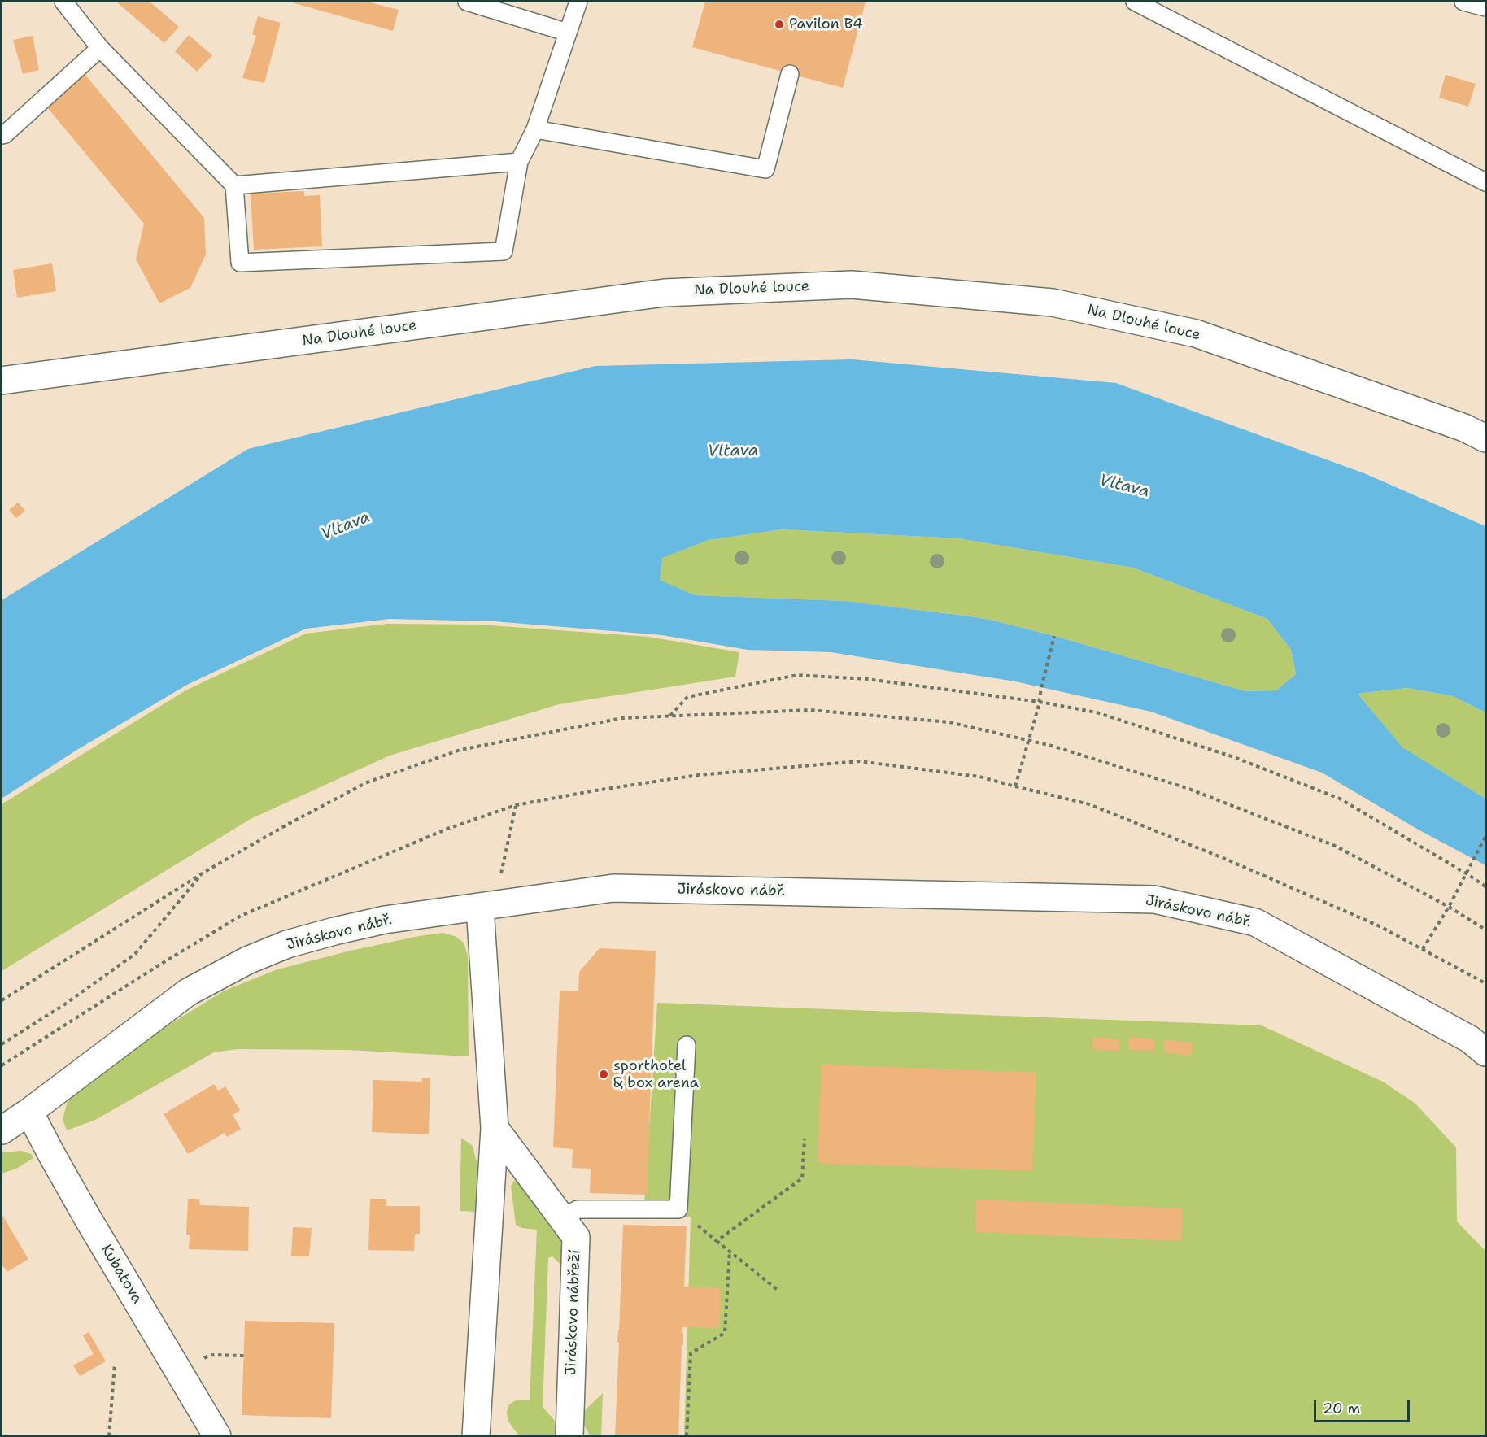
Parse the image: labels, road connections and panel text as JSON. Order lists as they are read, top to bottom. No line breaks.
{"streets":{"street":["Na Dlouhé louce","Jiráskovo nábř.","Kubatova","Jiráskovo nábřeží"]},"crossings":[["Jiráskovo nábř.","Kubatova"]],"water":["Vltava"],"places":["Pavilon B4","sporthotel & box arena"],"scale_bar":"20 m"}
